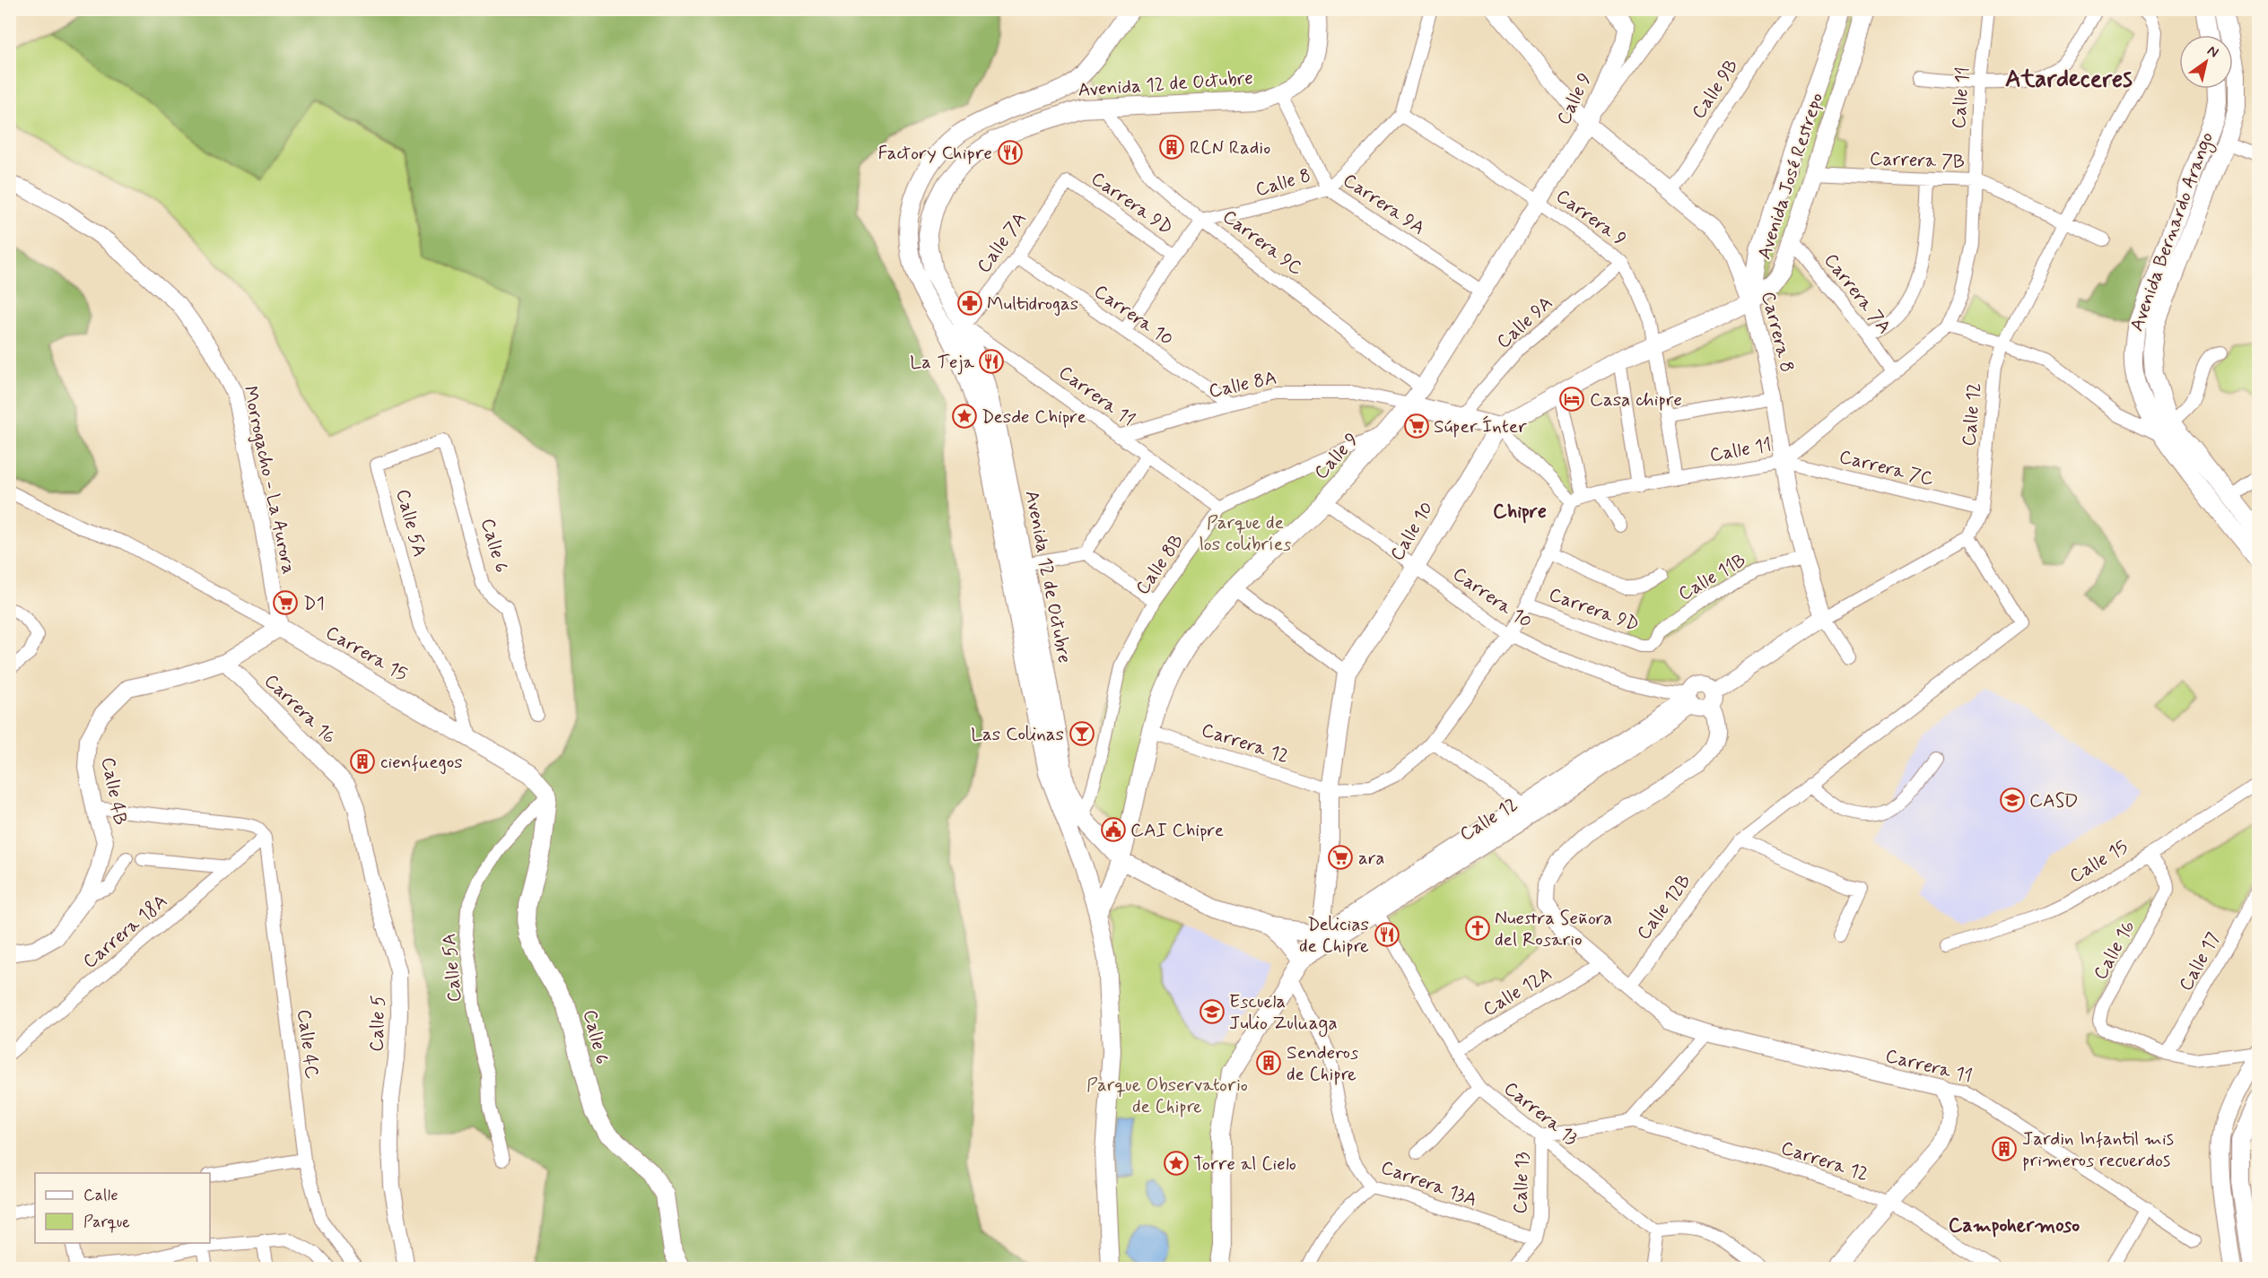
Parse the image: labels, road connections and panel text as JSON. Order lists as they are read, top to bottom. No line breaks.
{"streets":{"main road":["Avenida 12 de Octubre","Calle 9","Avenida José Restrepo","Avenida Bernardo Arango","Calle 10","Calle 6","Carrera 15"],"street":["Calle 9B","Calle 11","Carrera 7B","Calle 8","Carrera 9D","Carrera 9A","Carrera 9","Calle 7A","Carrera 9C","Carrera 7A","Carrera 10","Calle 9A","Carrera 8","Calle 8A","Carrera 11","Calle 12","Carrera 7C","Morrogacho - La Aurora","Calle 5A","Calle 8B","Calle 11B","Carrera 16","Carrera 12","Calle 4B","Calle 15","Calle 12B","Carrera 18A","Calle 16","Calle 17","Calle 12A","Calle 5","Calle 4C","Carrera 13","Carrera 13A","Calle 13"]},"crossings":[["Avenida 12 de Octubre","Calle 9"],["Avenida 12 de Octubre","Carrera 9A"],["Avenida 12 de Octubre","Calle 7A"],["Avenida 12 de Octubre","Carrera 9C"],["Avenida 12 de Octubre","Carrera 11"],["Avenida 12 de Octubre","Calle 12"],["Avenida 12 de Octubre","Calle 10"],["Avenida 12 de Octubre","Calle 8B"],["Calle 9B","Carrera 8"],["Calle 11","Carrera 7B"],["Calle 11","Carrera 9"],["Calle 11","Carrera 7A"],["Calle 11","Carrera 8"],["Calle 11","Carrera 7C"],["Calle 9","Carrera 9A"],["Calle 9","Carrera 9"],["Calle 9","Carrera 9C"],["Calle 9","Carrera 10"],["Calle 9","Carrera 8"],["Calle 9","Calle 8A"],["Calle 9","Calle 8B"],["Calle 9","Carrera 12"],["Carrera 7B","Avenida José Restrepo"],["Carrera 7B","Calle 12"],["Avenida José Restrepo","Carrera 7A"],["Avenida José Restrepo","Carrera 8"],["Avenida José Restrepo","Calle 10"],["Calle 8","Carrera 9A"],["Calle 8","Carrera 9"],["Calle 8","Carrera 9C"],["Carrera 9D","Calle 7A"],["Carrera 9D","Calle 11B"],["Carrera 9","Calle 9A"],["Carrera 9","Calle 10"],["Calle 7A","Carrera 10"],["Calle 7A","Carrera 11"],["Carrera 10","Calle 8A"],["Carrera 10","Calle 12"],["Carrera 10","Calle 10"],["Carrera 8","Carrera 7C"],["Carrera 8","Calle 10"],["Carrera 8","Calle 11B"],["Calle 8A","Carrera 11"],["Carrera 11","Calle 8B"],["Carrera 11","Calle 12B"],["Calle 12","Carrera 7C"],["Calle 12","Calle 10"],["Calle 12","Calle 12B"],["Calle 12","Carrera 13"],["Morrogacho - La Aurora","Carrera 15"],["Morrogacho - La Aurora","Calle 4B"],["Calle 5A","Calle 6"],["Calle 5A","Carrera 15"],["Calle 10","Carrera 12"],["Calle 6","Carrera 15"],["Carrera 15","Calle 4B"],["Carrera 16","Calle 4B"],["Carrera 16","Calle 5"],["Carrera 12","Calle 13"],["Calle 15","Calle 16"],["Carrera 18A","Calle 4C"],["Calle 16","Calle 17"],["Calle 12A","Carrera 13"],["Carrera 13","Calle 13"],["Carrera 13A","Calle 13"]],"districts":["Atardeceres","Chipre","Campohermoso"],"parks":["Parque de los colibríes","Parque Observatorio de Chipre"],"places":{"building":["RCN Radio","cienfuegos","Senderos de Chipre","Jardin Infantil mis primeros recuerdos"],"restaurant":["Factory Chipre","La Teja","Delicias de Chipre"],"pharmacy":["Multidrogas"],"hotel":["Casa chipre"],"place":["Desde Chipre","Torre al Cielo"],"supermarket":["Súper Ínter","D1","ara"],"bar":["Las Colinas"],"school or university":["CASD","Escuela Julio Zuluaga"],"public building":["CAI Chipre"],"church":["Nuestra Señora del Rosario"]},"legend":["Calle","Parque"],"north":"top right"}
